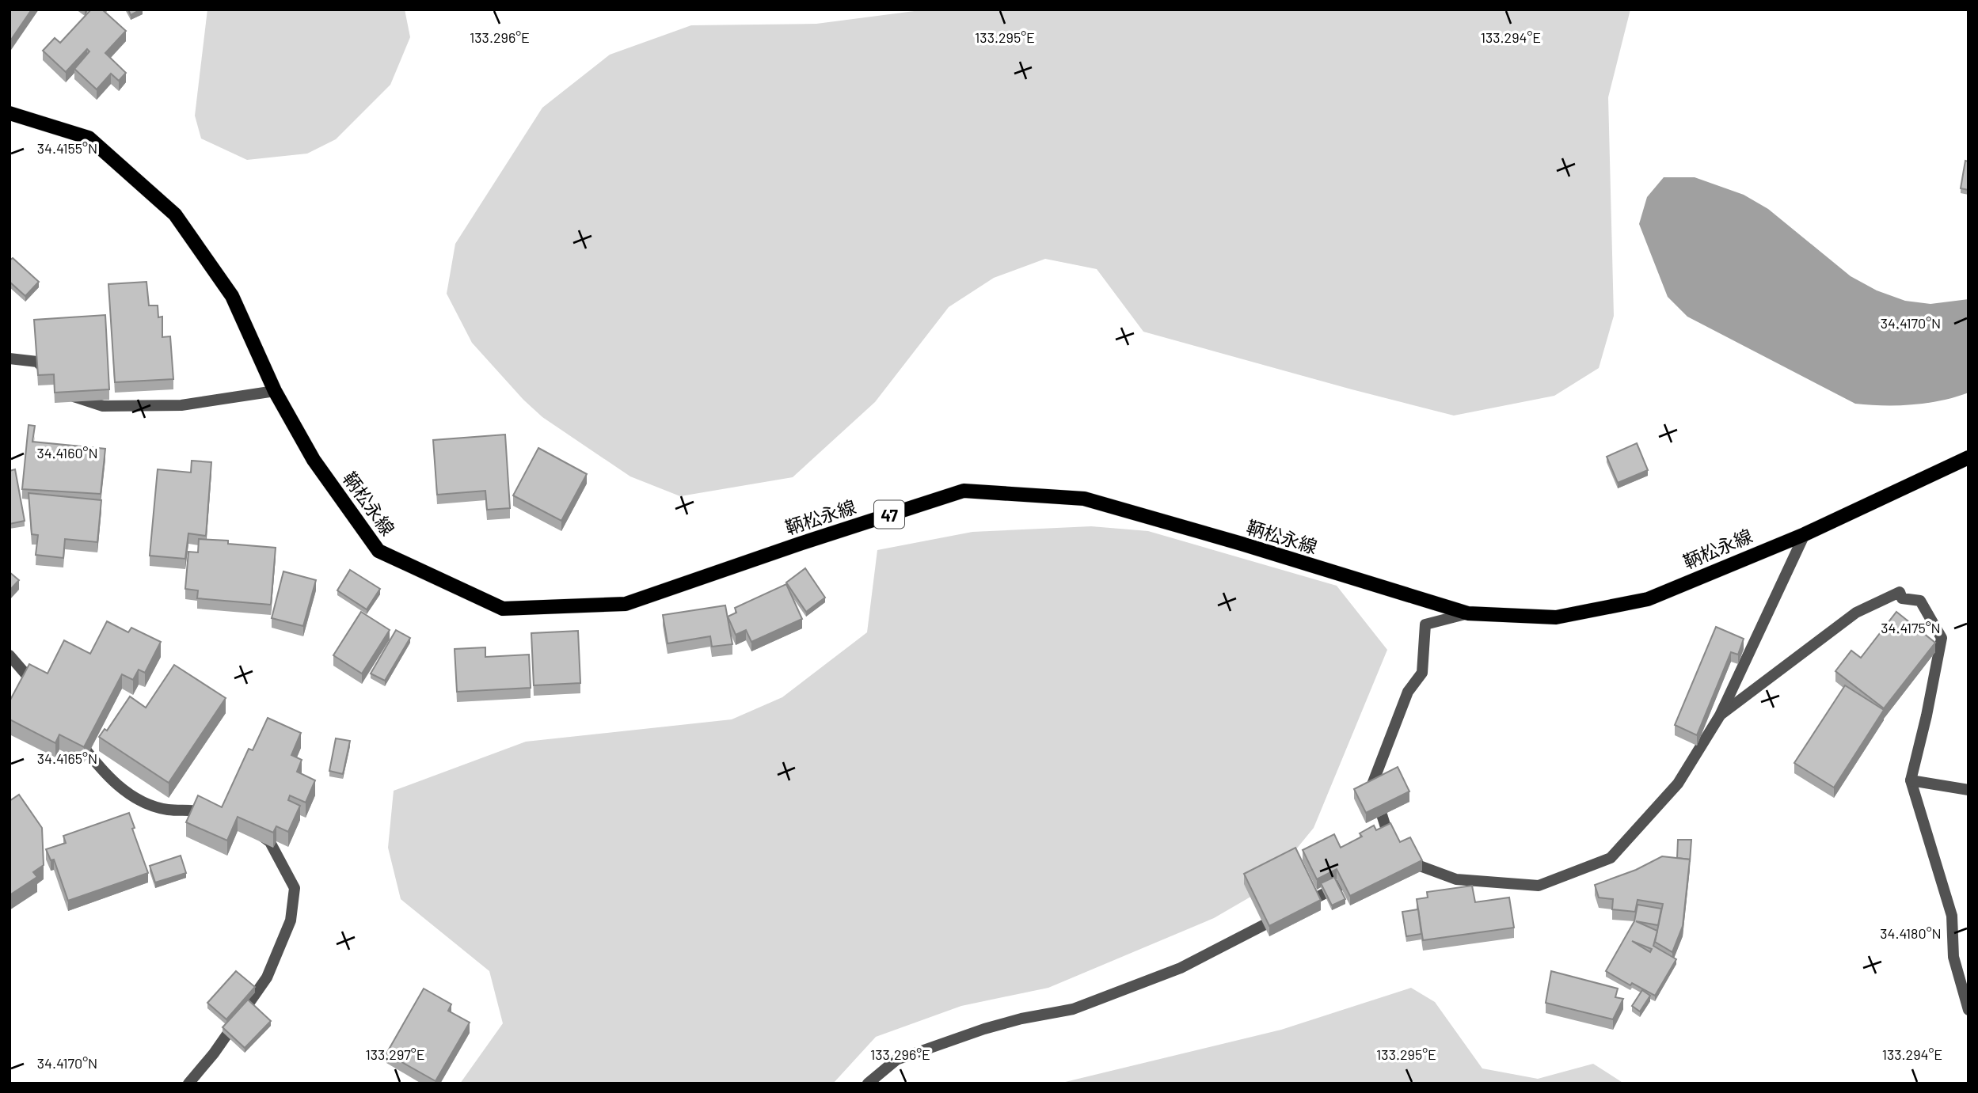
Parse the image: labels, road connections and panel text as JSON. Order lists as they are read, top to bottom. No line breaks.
{"streets":{"main road":["鞆松永線","47"]},"coordinates":["133.296°E","133.295°E","133.294°E","34.4155°N","34.4170°N","34.4160°N","34.4175°N","34.4165°N","34.4180°N","133.297°E"]}
